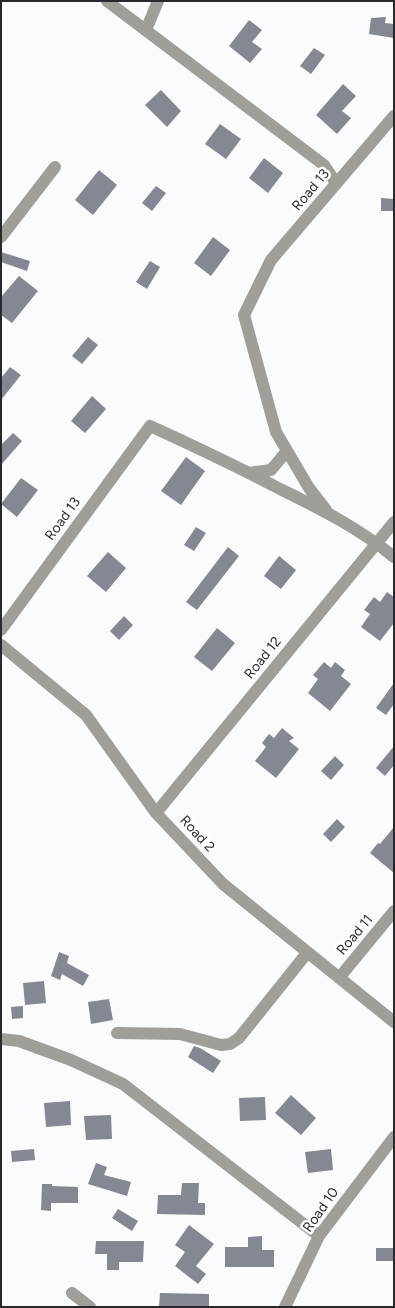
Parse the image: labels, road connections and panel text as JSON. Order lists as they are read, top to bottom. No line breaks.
{"streets":{"street":["Road 13","Road 12","Road 2","Road 11","Road 10"]},"crossings":[["Road 12","Road 2"],["Road 2","Road 11"]]}
